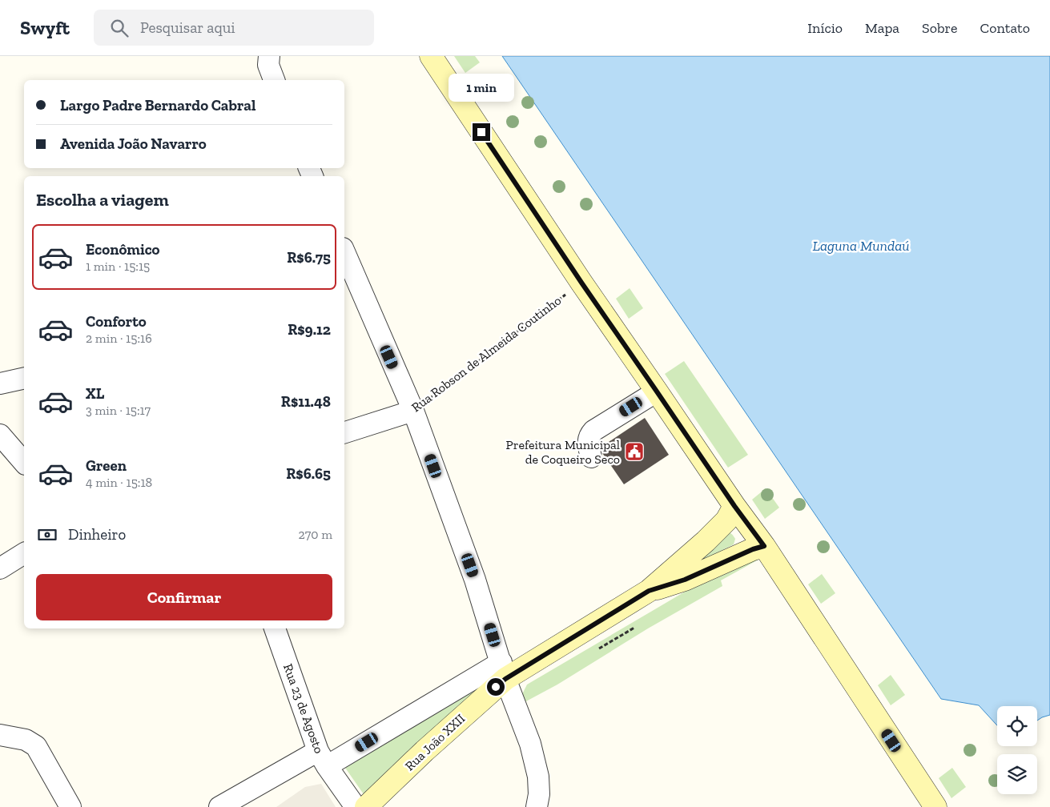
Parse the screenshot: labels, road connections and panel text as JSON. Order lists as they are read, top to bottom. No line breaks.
{"streets":{"street":["Rua Robson de Almeida Coutinho","Rua 23 de Agosto","Rua João XXII"]},"water":["Laguna Mundaú"],"places":{"public building":["Prefeitura Municipal de Coqueiro Seco"]},"page":{"header":"Swyft","search":"Pesquisar aqui","nav":["Início","Mapa","Sobre","Contato"],"bubble":"1 min","banner":["Largo Padre Bernardo Cabral","Avenida João Navarro"],"heading":"Escolha a viagem","list":[{"name":"Econômico","note":"1 min · 15:15","value":"R$6.75"},{"name":"Conforto","note":"2 min · 15:16","value":"R$9.12"},{"name":"XL","note":"3 min · 15:17","value":"R$11.48"},{"name":"Green","note":"4 min · 15:18","value":"R$6.65"}],"pay":["Dinheiro","270 m"],"buttons":"Confirmar"}}
